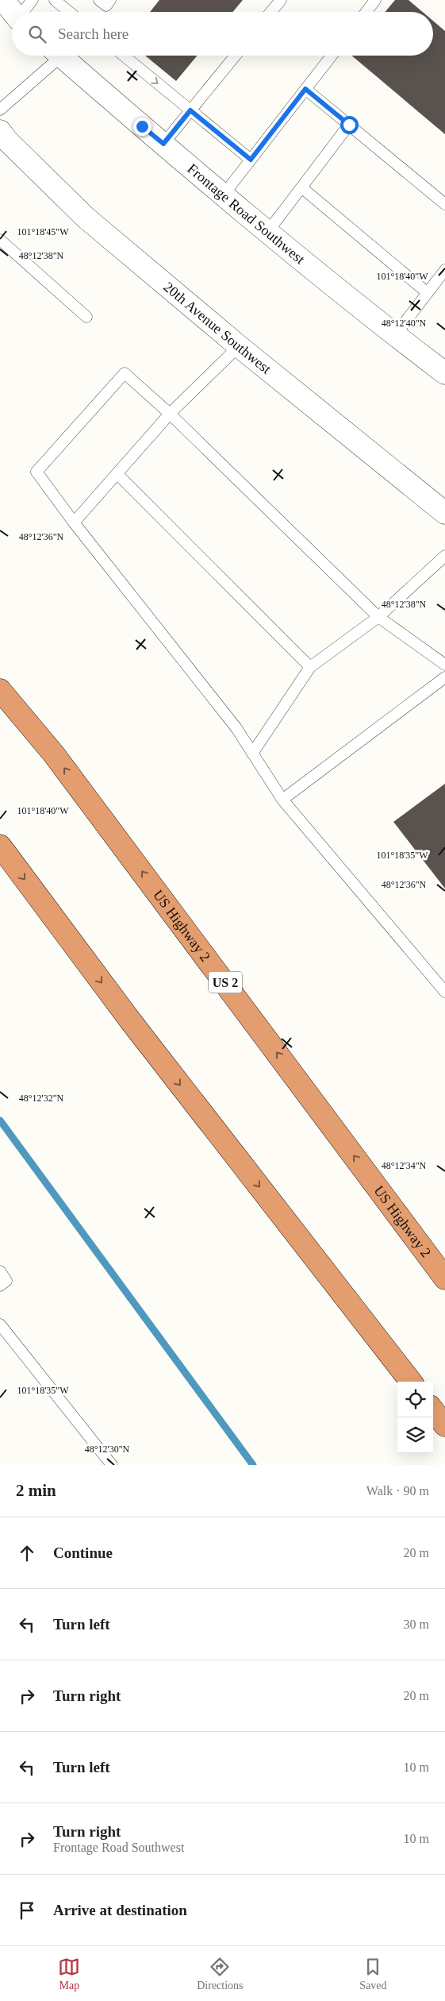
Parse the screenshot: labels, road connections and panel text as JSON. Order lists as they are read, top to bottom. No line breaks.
{"streets":{"highway":["US Highway 2","US 2"],"street":["Frontage Road Southwest","20th Avenue Southwest"]},"page":{"search":"Search here","heading":["2 min","Walk · 90 m"],"list":[["Continue","20 m"],["Turn left","30 m"],["Turn right","20 m"],["Turn left","10 m"],["Turn right","Frontage Road Southwest","10 m"],"Arrive at destination"],"nav":["Map","Directions","Saved"]},"coordinates":["101°18'45\"W","48°12'38\"N","101°18'40\"W","48°12'40\"N","48°12'36\"N","101°18'35\"W","48°12'32\"N","48°12'34\"N","48°12'30\"N"]}
